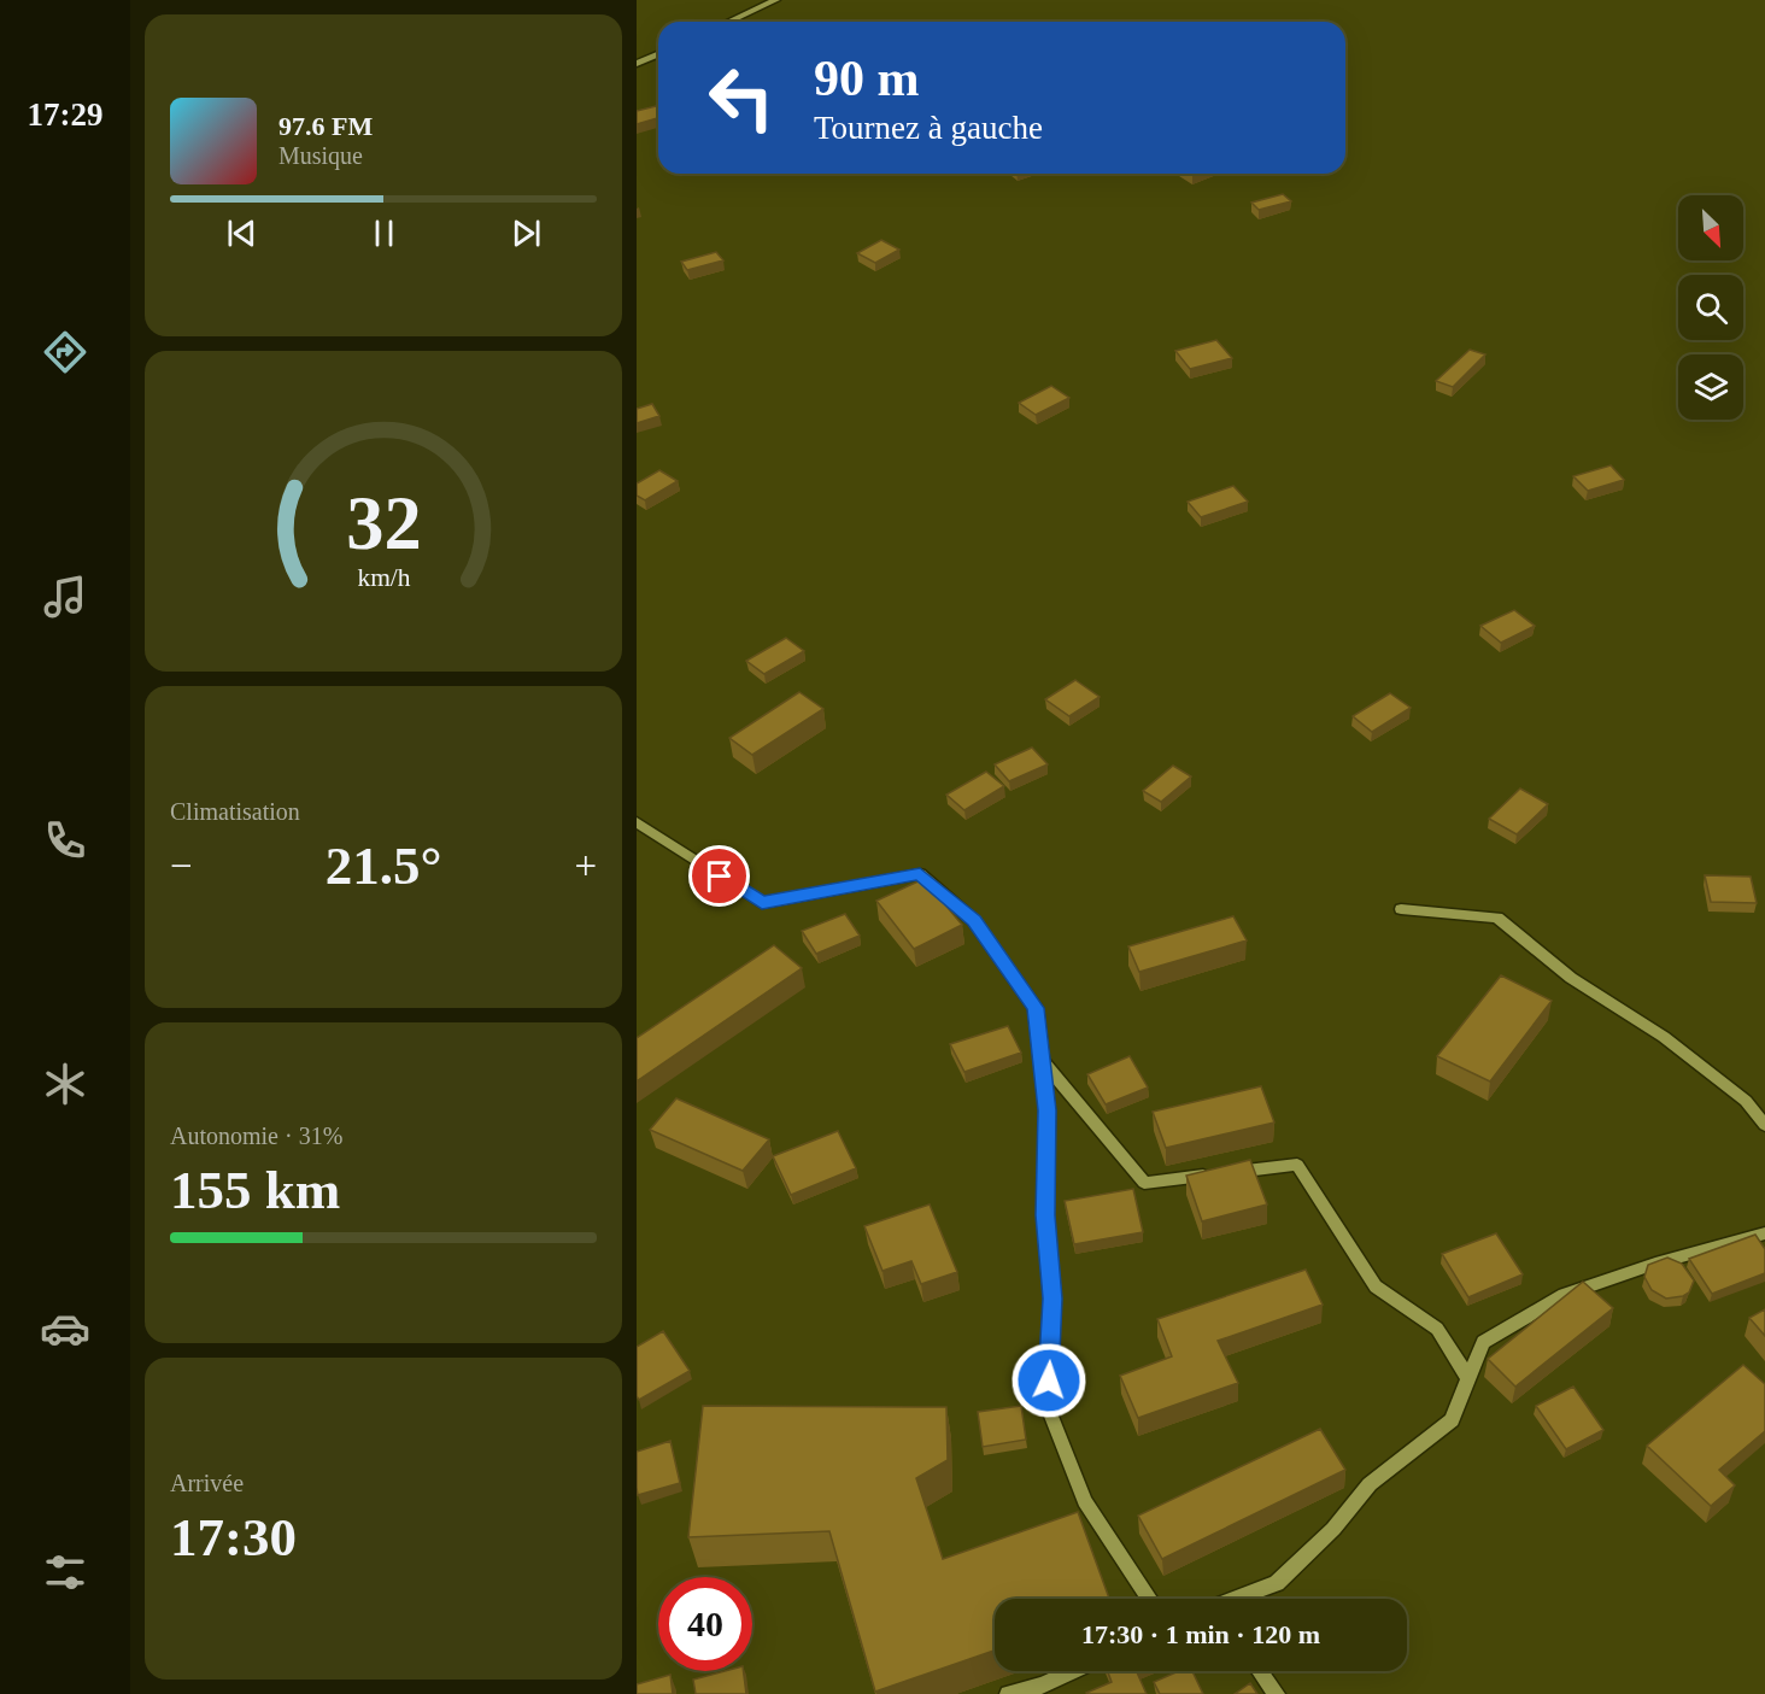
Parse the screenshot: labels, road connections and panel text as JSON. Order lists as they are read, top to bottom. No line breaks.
{"north":"bottom right","page":{"tabs":"17:29","turn":["90 m","Tournez à gauche"],"song":["97.6 FM","Musique"],"tile":["Climatisation",["Autonomie · 31%","155 km"],["Arrivée","17:30"]],"heat":["−","21.5°","+"],"limit":"40","trip":"17:30 · 1 min · 120 m","gauge":["32","km/h"]}}
